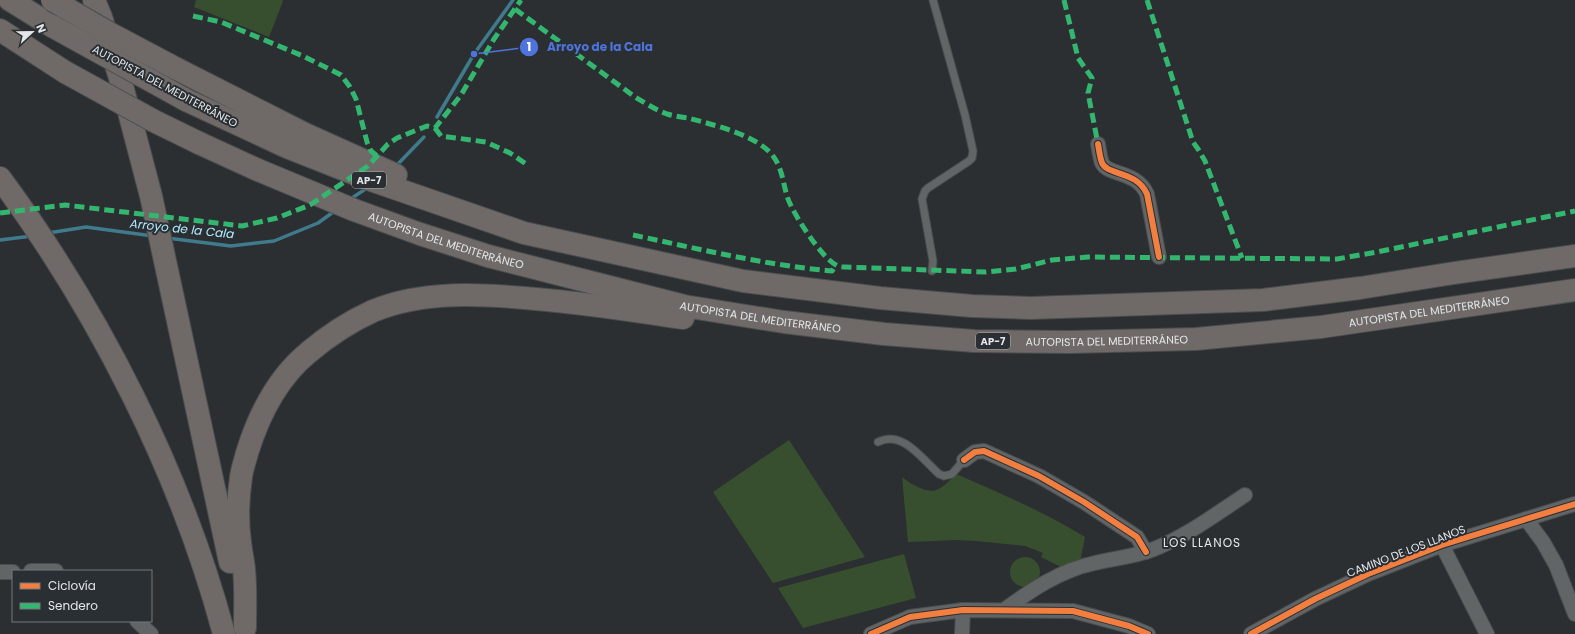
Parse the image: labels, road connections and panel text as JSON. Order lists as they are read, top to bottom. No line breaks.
{"streets":{"highway":["AUTOPISTA DEL MEDITERRÁNEO","AP-7"],"street":["CAMINO DE LOS LLANOS"]},"districts":["LOS LLANOS"],"water":["Arroyo de la Cala"],"places":["Arroyo de la Cala"],"legend":["Ciclovía","Sendero"],"north":"right"}
